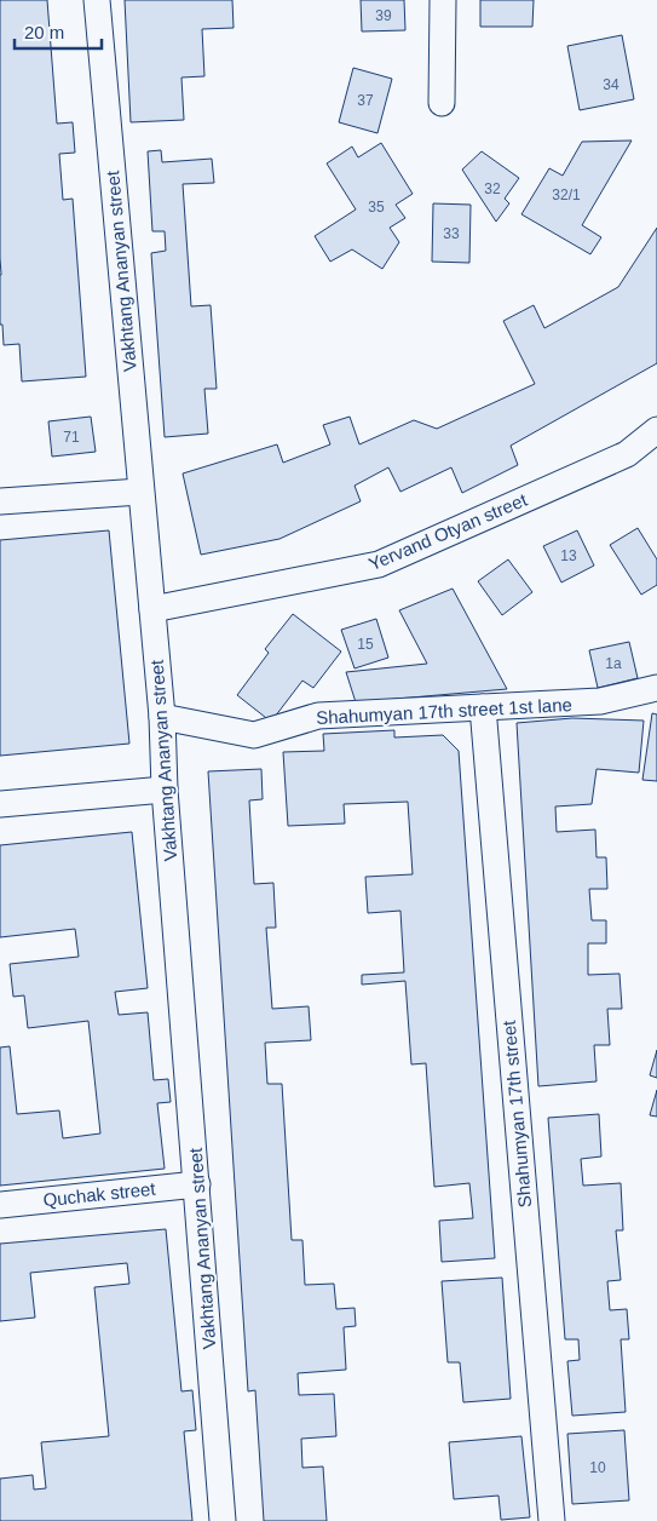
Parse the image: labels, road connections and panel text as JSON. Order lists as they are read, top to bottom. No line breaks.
{"streets":{"street":["Vakhtang Ananyan street","Yervand Otyan street","Shahumyan 17th street 1st lane","Shahumyan 17th street","Quchak street"]},"crossings":[["Vakhtang Ananyan street","Yervand Otyan street"],["Vakhtang Ananyan street","Shahumyan 17th street 1st lane"],["Vakhtang Ananyan street","Quchak street"],["Shahumyan 17th street 1st lane","Shahumyan 17th street"]],"house_numbers":["39","34","37","32","32/1","35","33","71","13","15","1a","10"],"scale_bar":"20 m"}
